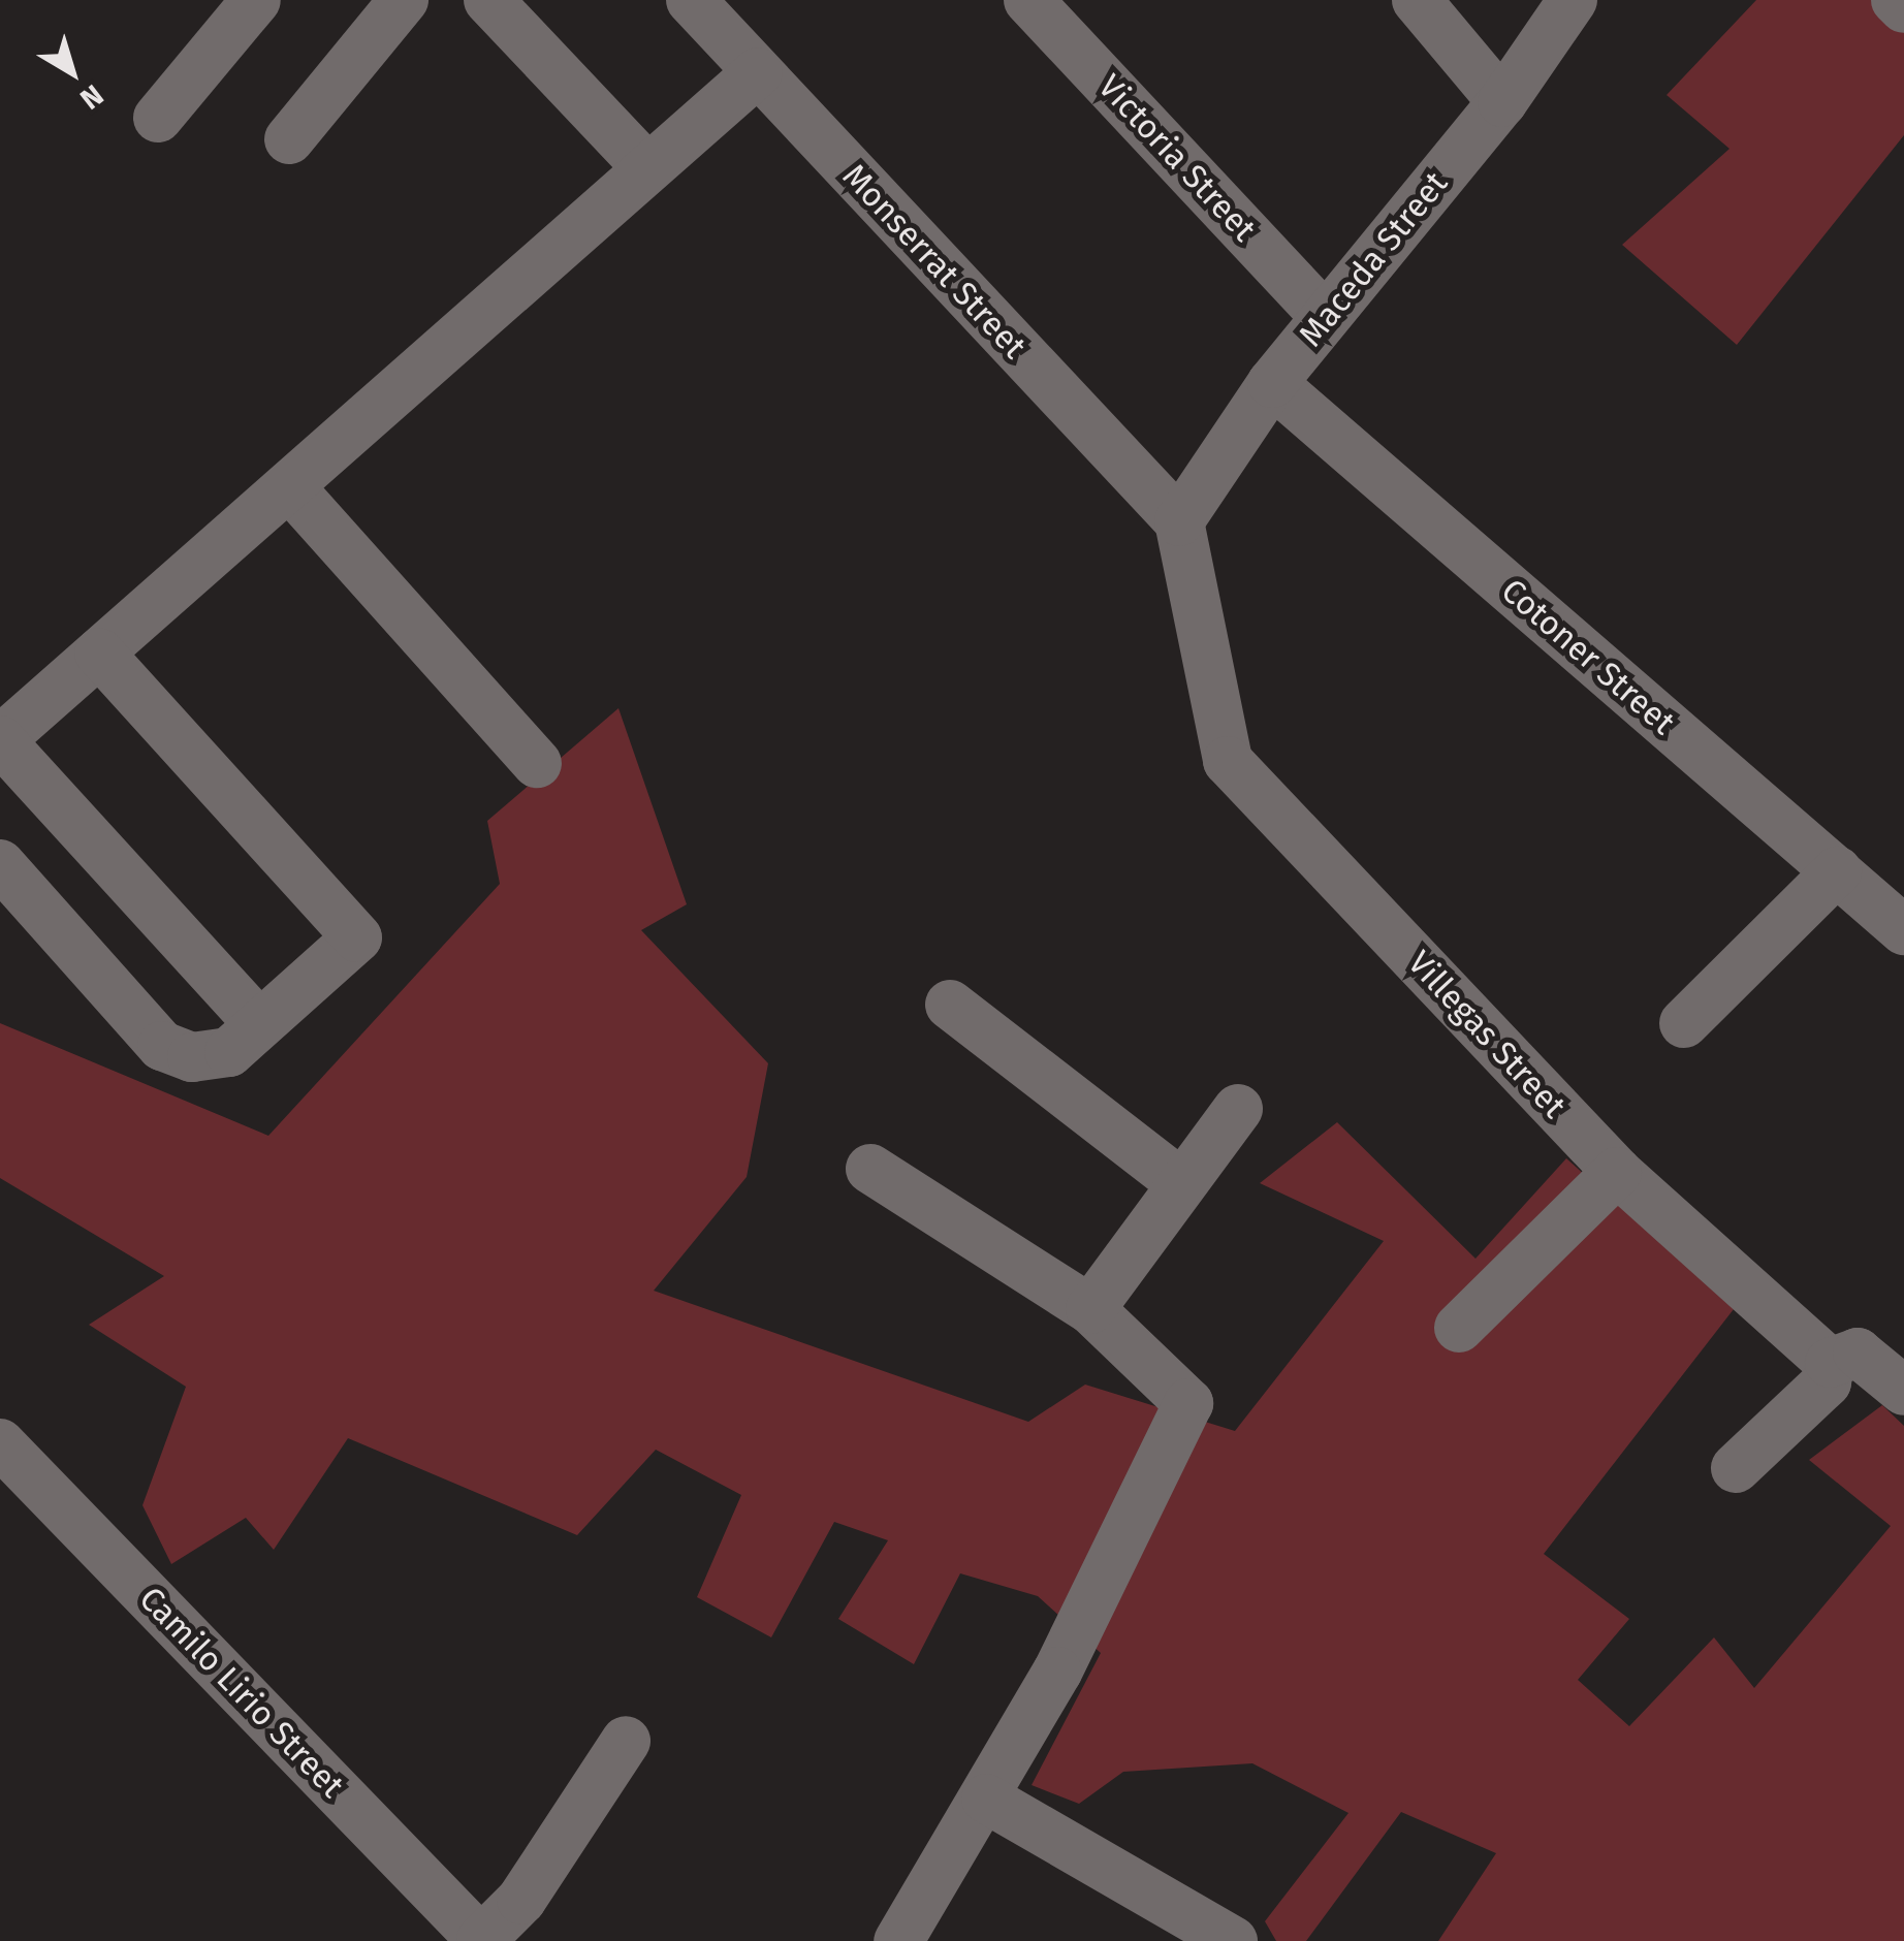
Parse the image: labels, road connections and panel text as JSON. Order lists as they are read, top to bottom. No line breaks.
{"streets":{"street":["Victoria Street","Maceda Street","Monserrat Street","Cotoner Street","Villegas Street","Camilo Lirio Street"]},"crossings":[["Victoria Street","Maceda Street"],["Maceda Street","Monserrat Street"],["Maceda Street","Cotoner Street"],["Maceda Street","Villegas Street"],["Monserrat Street","Villegas Street"]],"north":"bottom right"}
